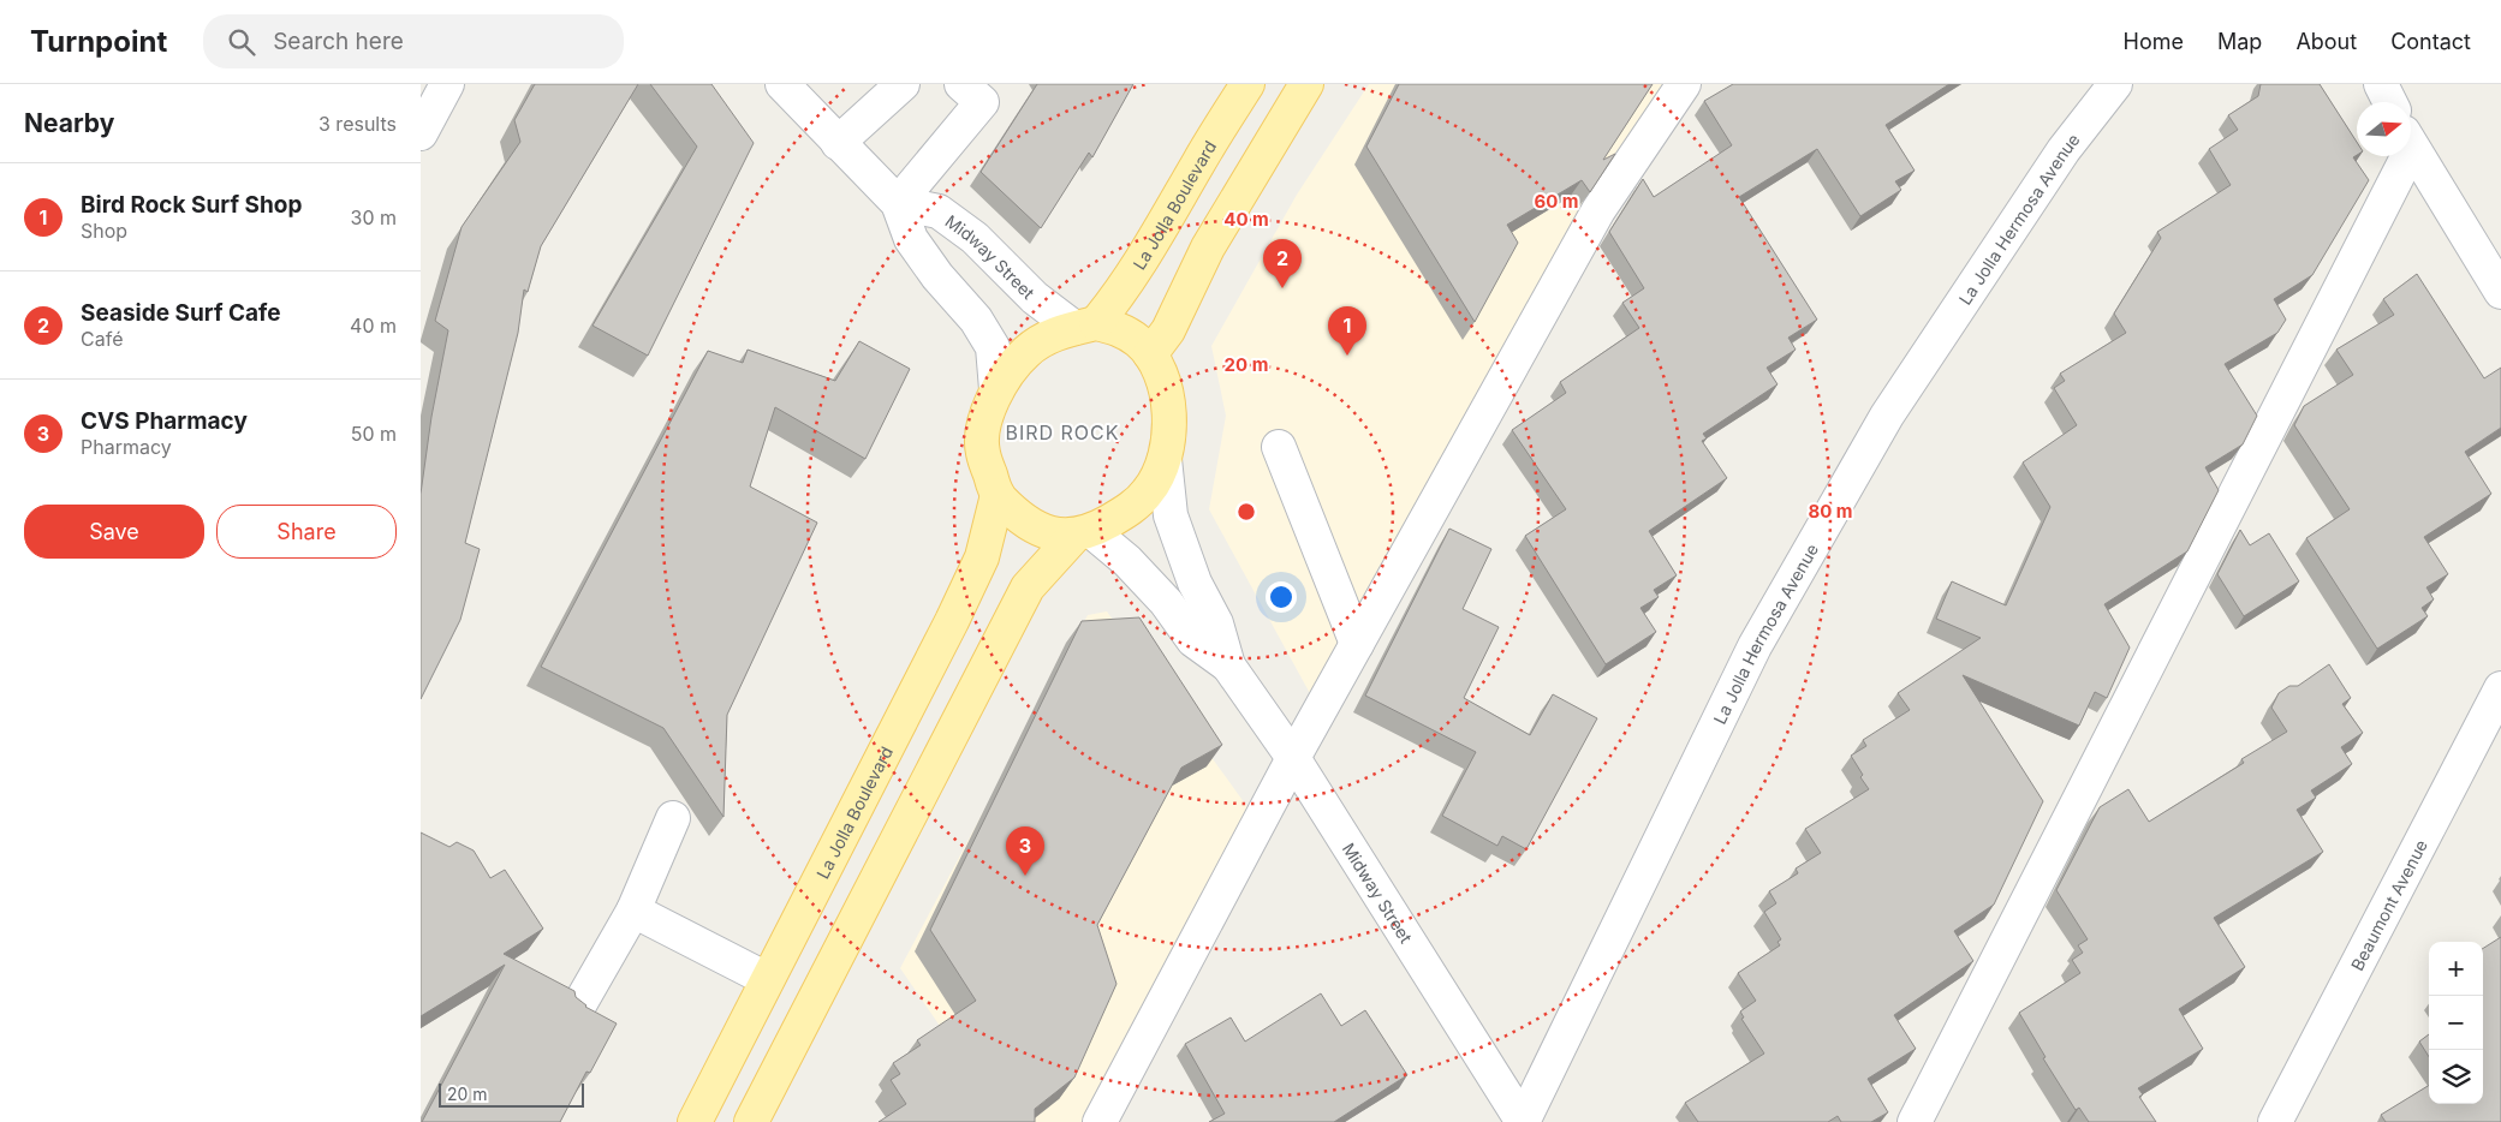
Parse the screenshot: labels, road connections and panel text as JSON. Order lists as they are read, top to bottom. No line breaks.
{"streets":{"main road":["La Jolla Boulevard"],"street":["La Jolla Hermosa Avenue","Midway Street","Beaumont Avenue"]},"crossings":[["La Jolla Boulevard","Midway Street"],["La Jolla Hermosa Avenue","Midway Street"]],"districts":["BIRD ROCK"],"scale_bar":"20 m","north":"right","page":{"header":"Turnpoint","search":"Search here","nav":["Home","Map","About","Contact"],"heading":["Nearby","3 results"],"list":[{"mark":"1","name":"Bird Rock Surf Shop","note":"Shop","value":"30 m"},{"mark":"2","name":"Seaside Surf Cafe","note":"Café","value":"40 m"},{"mark":"3","name":"CVS Pharmacy","note":"Pharmacy","value":"50 m"}],"pins":["2","1","3"],"buttons":["Save","Share"],"map_buttons":["+","−"],"scale":"20 m"},"rings":["60 m","40 m","20 m","80 m"]}
